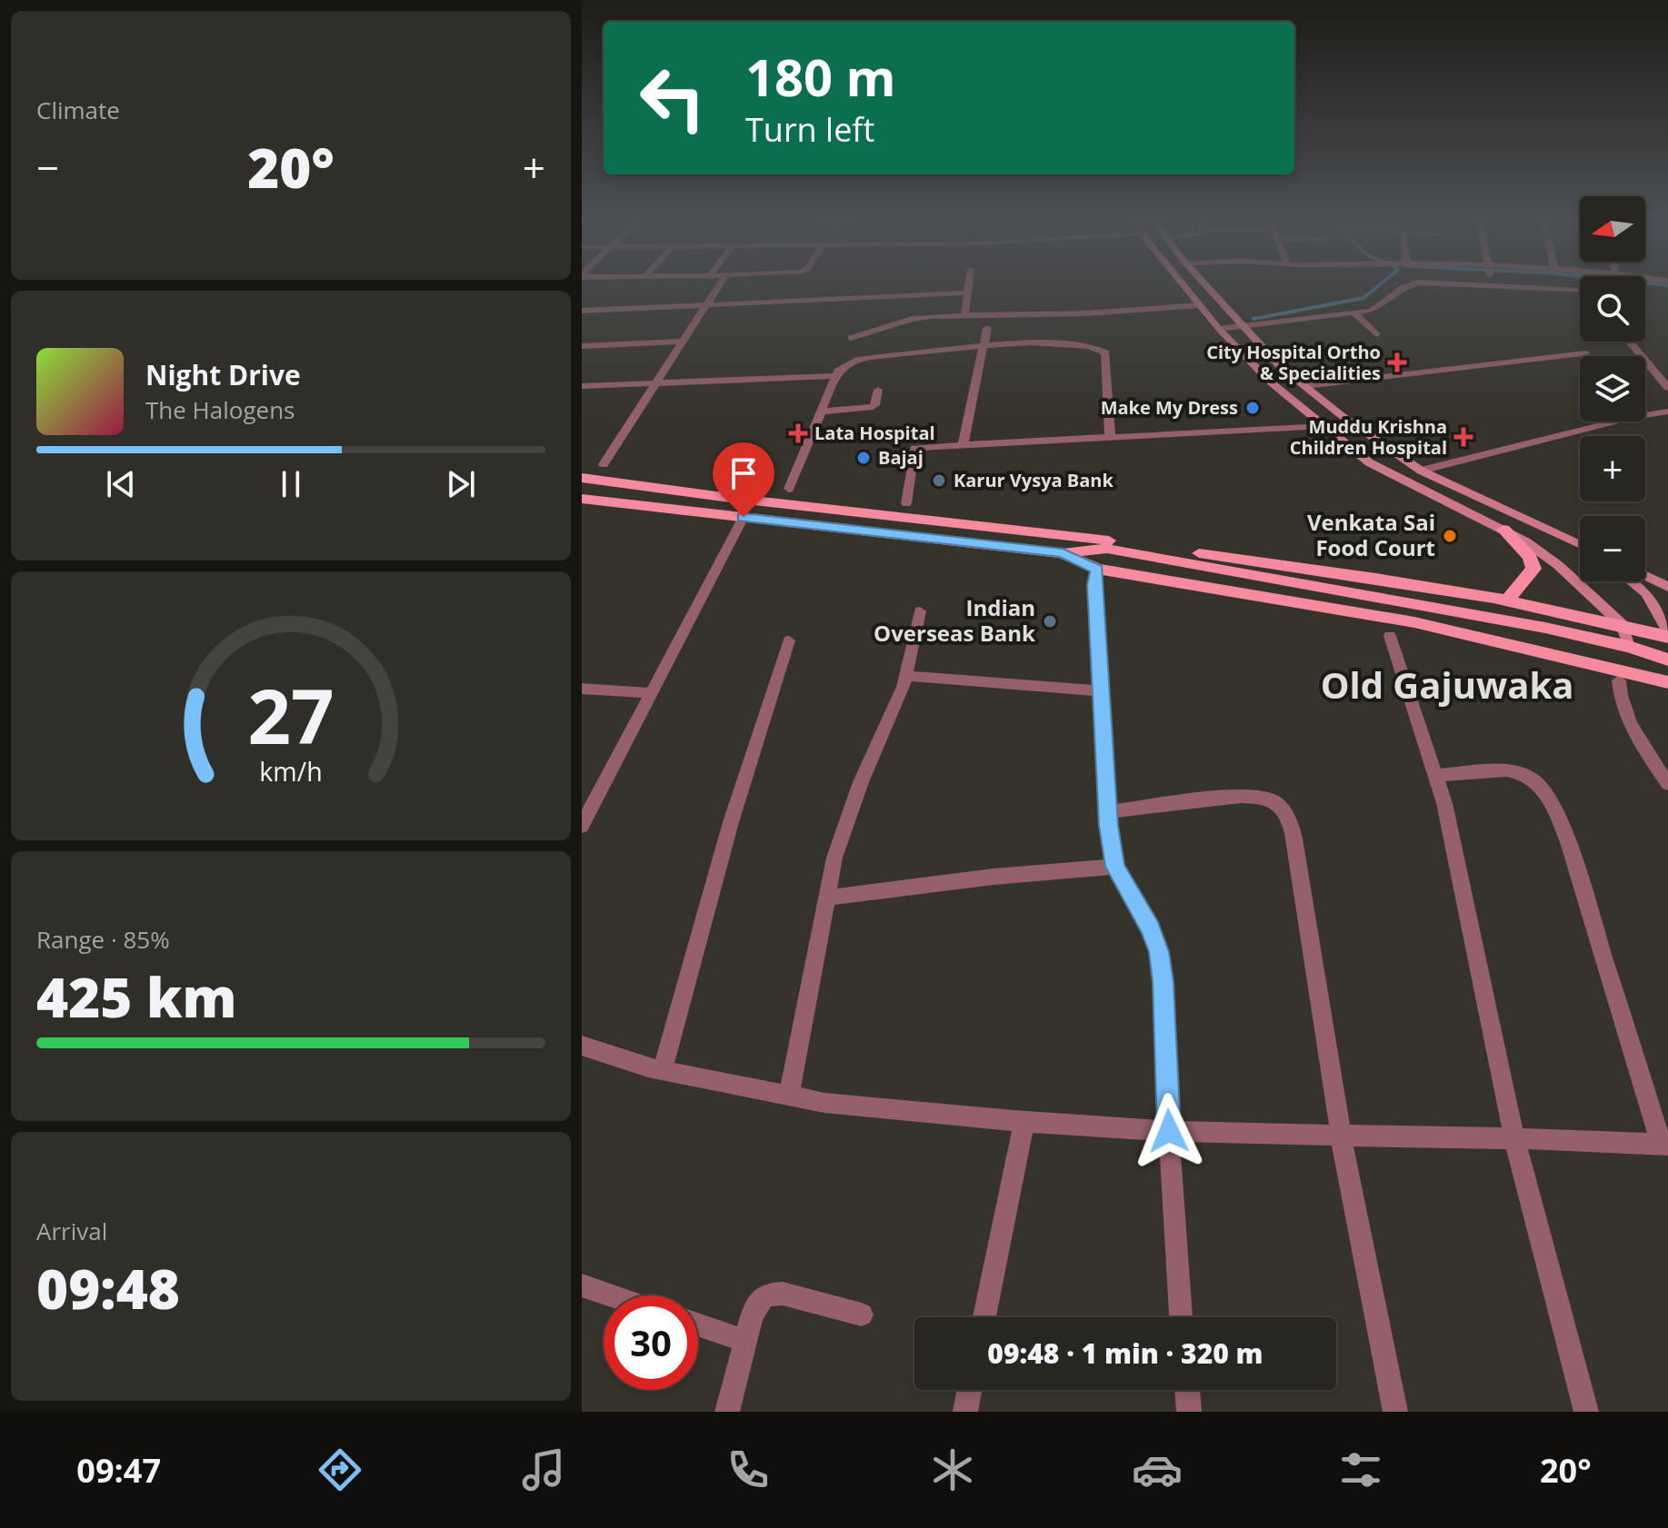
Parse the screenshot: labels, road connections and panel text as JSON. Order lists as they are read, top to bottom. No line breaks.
{"districts":["Old Gajuwaka"],"places":{"health":["City Hospital Ortho & Specialities","Lata Hospital","Muddu Krishna Children Hospital"],"other":["Make My Dress","Bajaj","Karur Vysya Bank","Venkata Sai Food Court","Indian Overseas Bank"]},"north":"left","page":{"tile":["Climate",["Range · 85%","425 km"],["Arrival","09:48"]],"turn":["180 m","Turn left"],"heat":["−","20°","+"],"map_buttons":["+","−"],"song":["Night Drive","The Halogens"],"limit":"30","trip":"09:48 · 1 min · 320 m","tabs":["09:47","20°"],"gauge":["27","km/h"]}}
